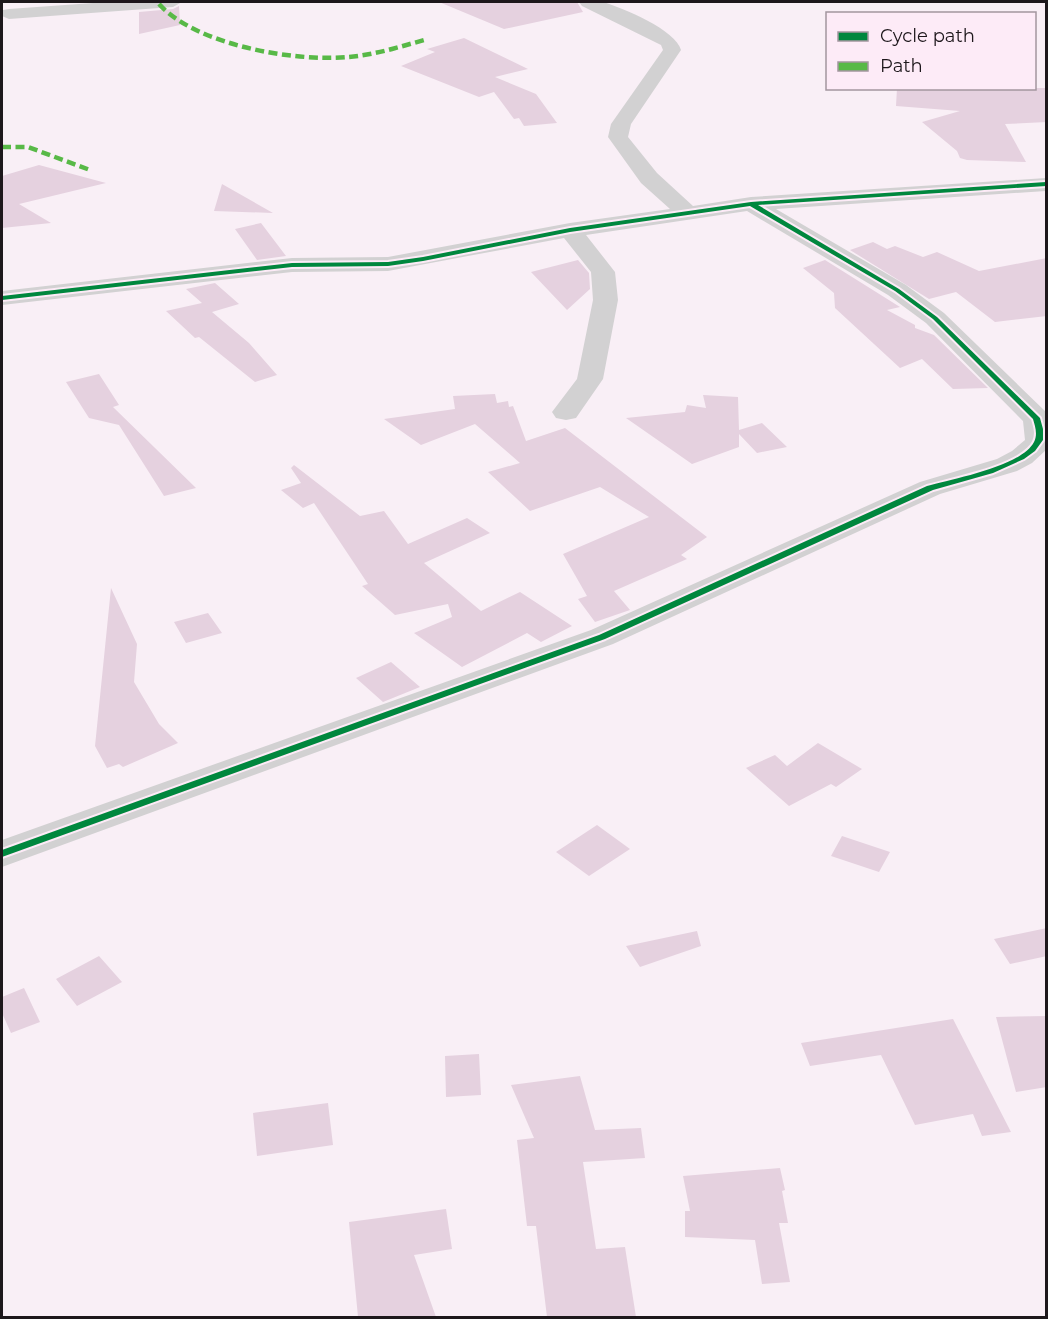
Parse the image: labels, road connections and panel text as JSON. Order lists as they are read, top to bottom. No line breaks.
{"legend":["Cycle path","Path"]}
